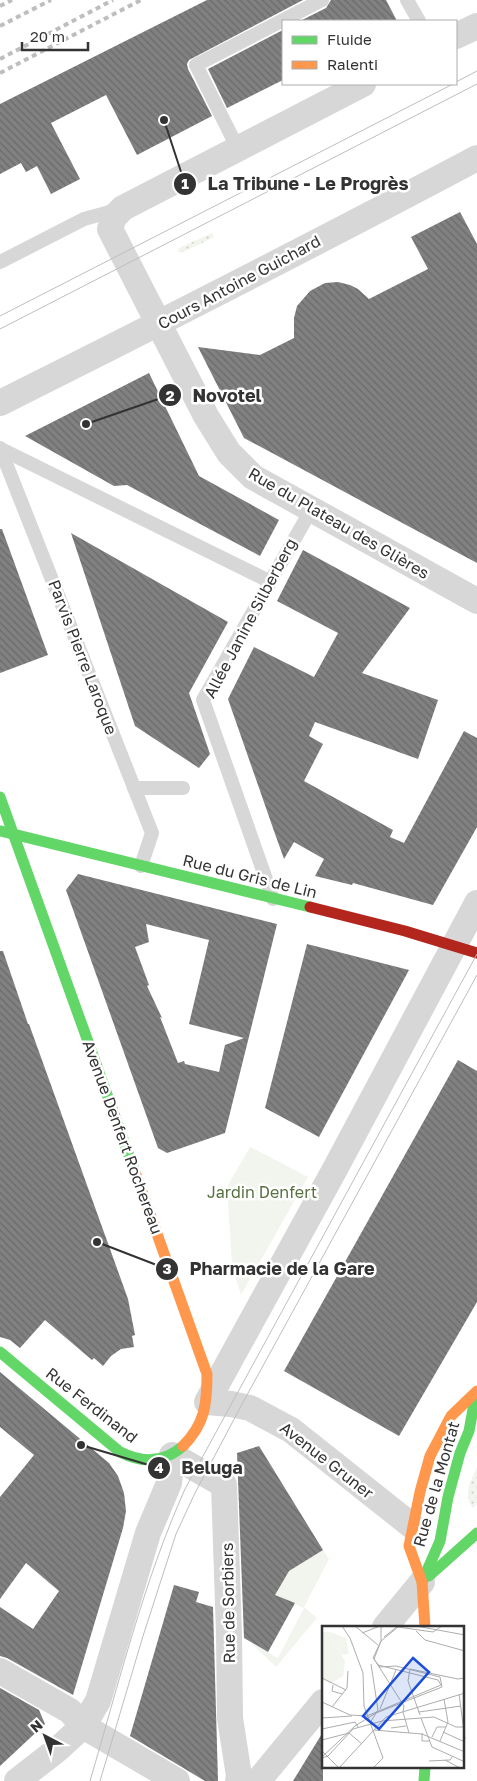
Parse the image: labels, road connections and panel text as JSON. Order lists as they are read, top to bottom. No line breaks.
{"streets":{"main road":["Rue du Gris de Lin","Avenue Denfert Rochereau","Rue Ferdinand","Rue de la Montat"],"street":["Cours Antoine Guichard","Rue du Plateau des Glières","Avenue Gruner","Rue de Sorbiers"],"lane":["Allée Janine Silberberg","Parvis Pierre Laroque"]},"crossings":[["Cours Antoine Guichard","Rue du Plateau des Glières"],["Rue du Plateau des Glières","Allée Janine Silberberg"],["Allée Janine Silberberg","Parvis Pierre Laroque"],["Allée Janine Silberberg","Rue du Gris de Lin"],["Parvis Pierre Laroque","Rue du Gris de Lin"],["Rue du Gris de Lin","Avenue Denfert Rochereau"],["Avenue Denfert Rochereau","Rue Ferdinand"],["Avenue Denfert Rochereau","Avenue Gruner"],["Avenue Denfert Rochereau","Rue de Sorbiers"],["Rue Ferdinand","Rue de Sorbiers"],["Avenue Gruner","Rue de la Montat"]],"parks":["Jardin Denfert"],"places":["La Tribune - Le Progrès","Novotel","Pharmacie de la Gare","Beluga"],"legend":["Fluide","Ralenti"],"scale_bar":"20 m","north":"top left"}
